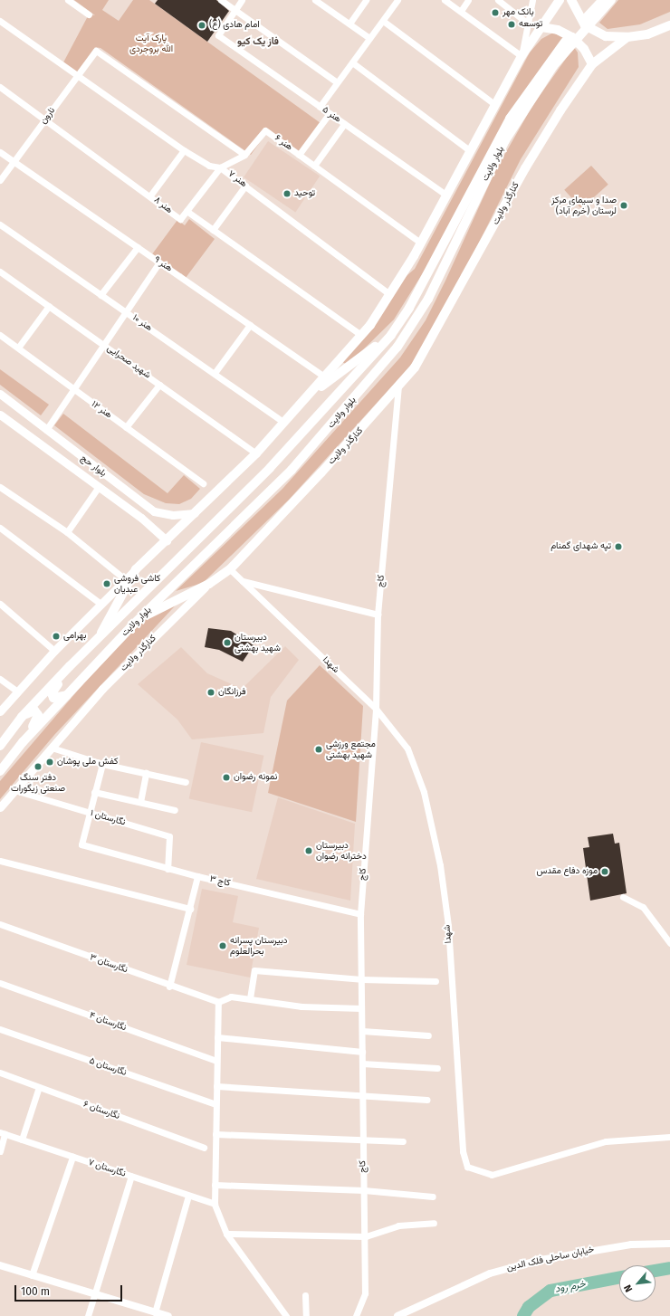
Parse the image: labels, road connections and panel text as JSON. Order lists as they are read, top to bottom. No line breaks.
{"streets":{"main road":["بلوار ولایت","کنارگذر ولایت","بلوار حج"],"street":["هنر ۵","نارون","هنر ۶","هنر ۷","هنر ۸","هنر ۹","هنر ۱۰","شهید صحرایی","هنر ۱۲","کاج","شهدا","نگارستان ۱","کاج ۳","نگارستان ۳","نگارستان ۴","نگارستان ۵","نگارستان ۶","نگارستان ۷","خیابان ساحلی فلک الدین"]},"crossings":[["نارون","هنر ۶"],["نارون","هنر ۷"],["نارون","هنر ۸"],["نارون","هنر ۹"],["کنارگذر ولایت","کاج"],["کنارگذر ولایت","شهدا"],["کنارگذر ولایت","نگارستان ۱"],["کاج","شهدا"],["کاج","کاج ۳"],["نگارستان ۱","کاج ۳"]],"districts":["فاز یک کیو"],"water":["خرم رود"],"parks":["پارک آیت الله بروجردی"],"places":["بانک مهر","توسعه","امام هادی (ع)","توحید","صدا و سیمای مرکز لرستان (خرم آباد)","تپه شهدای گمنام","کاشی فروشی عبدیان","بهرامی","دبیرستان شهید بهشتی","فرزانگان","مجتمع ورزشی شهید بهشتی","کفش ملی پوشان","دفتر سنگ صنعتی زیگورات","نمونه رضوان","دبیرستان دخترانه رضوان","موزه دفاع مقدس","دبیرستان پسرانه بحرالعلوم"],"scale_bar":"100 m","north":"bottom left"}
